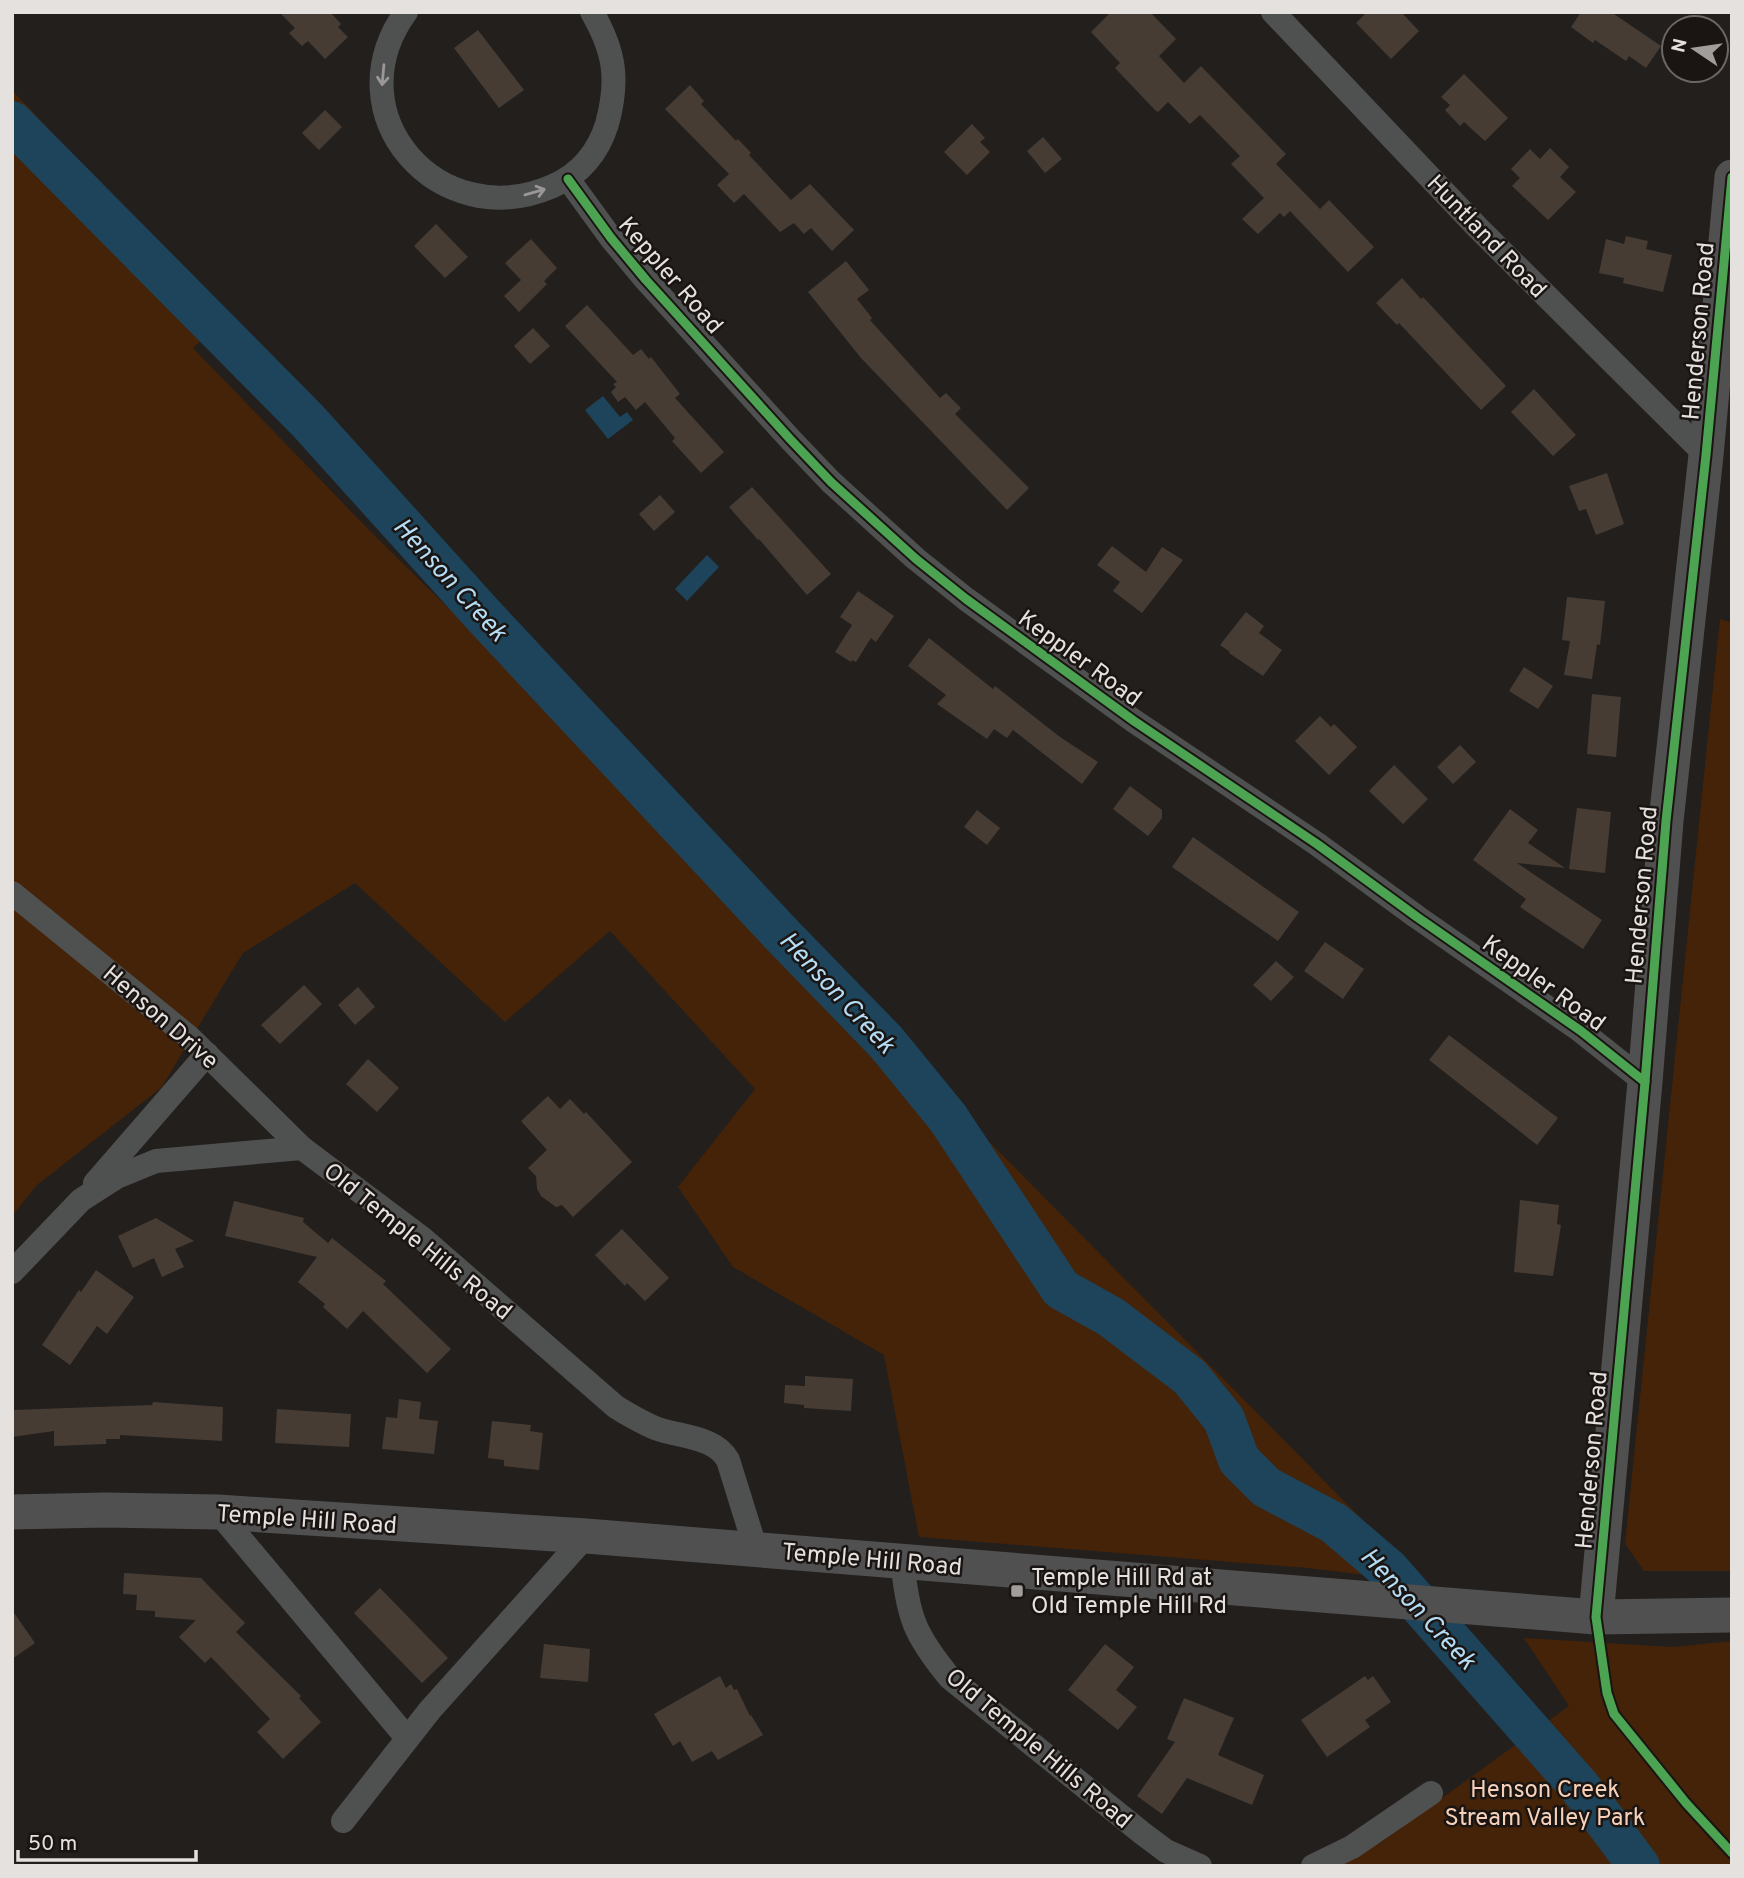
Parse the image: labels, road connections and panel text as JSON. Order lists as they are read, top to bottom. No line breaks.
{"streets":{"main road":["Henderson Road","Temple Hill Road"],"street":["Huntland Road","Keppler Road","Henson Drive","Old Temple Hills Road"]},"crossings":[["Huntland Road","Henderson Road"],["Keppler Road","Henderson Road"],["Henderson Road","Temple Hill Road"],["Henson Drive","Old Temple Hills Road"],["Old Temple Hills Road","Temple Hill Road"]],"water":["Henson Creek"],"parks":["Henson Creek Stream Valley Park"],"places":{"transit":["Temple Hill Rd at Old Temple Hill Rd"]},"scale_bar":"50 m","north":"left"}
